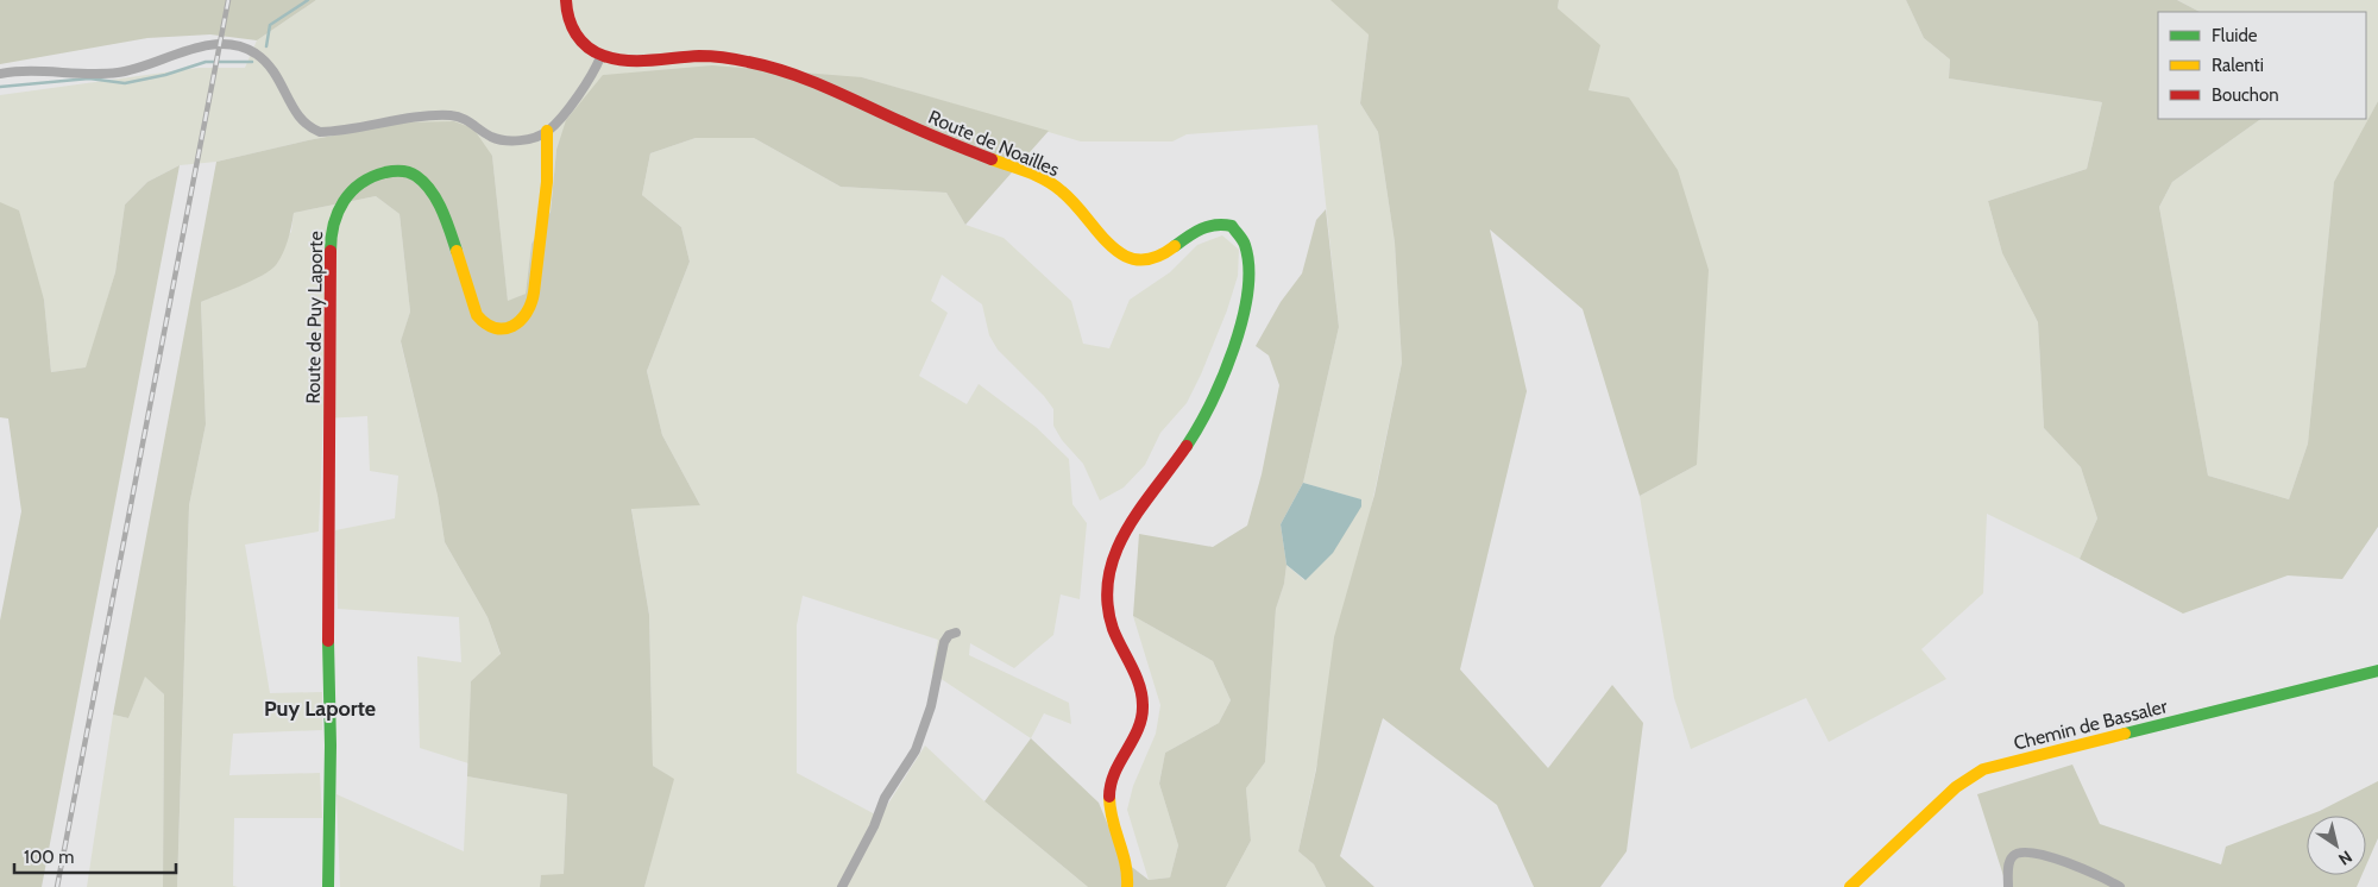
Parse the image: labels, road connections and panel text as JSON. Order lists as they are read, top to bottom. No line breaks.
{"streets":{"street":["Route de Noailles","Route de Puy Laporte","Chemin de Bassaler"]},"districts":["Puy Laporte"],"legend":["Fluide","Ralenti","Bouchon"],"scale_bar":"100 m","north":"bottom right"}
